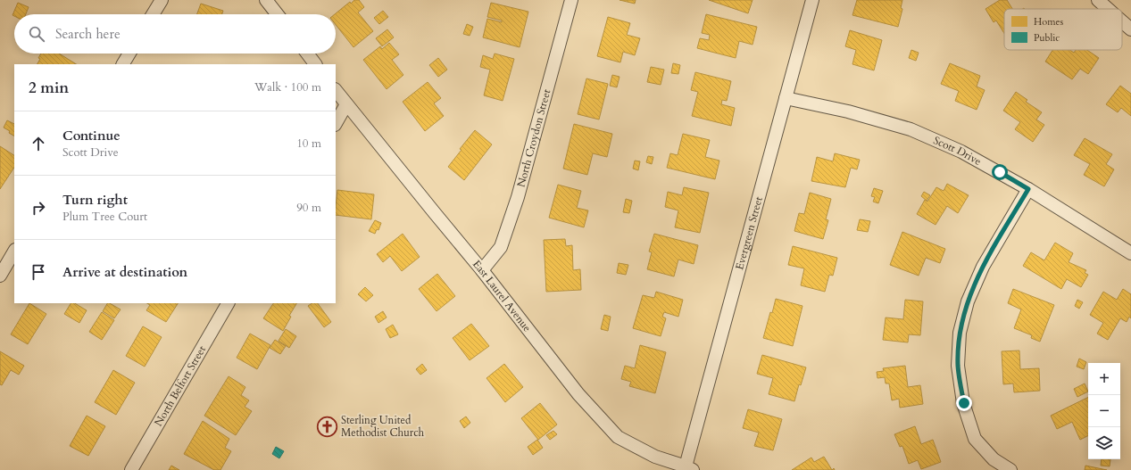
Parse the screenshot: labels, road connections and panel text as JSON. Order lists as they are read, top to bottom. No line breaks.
{"streets":{"street":["North Croydon Street","Scott Drive","Evergreen Street","East Laurel Avenue","North Belfort Street"]},"crossings":[["North Croydon Street","East Laurel Avenue"],["Scott Drive","Evergreen Street"],["Evergreen Street","East Laurel Avenue"]],"places":{"church":["Sterling United Methodist Church"]},"legend":["Homes","Public"],"page":{"search":"Search here","heading":["2 min","Walk · 100 m"],"list":[["Continue","Scott Drive","10 m"],["Turn right","Plum Tree Court","90 m"],"Arrive at destination"],"map_buttons":["+","−"]}}
